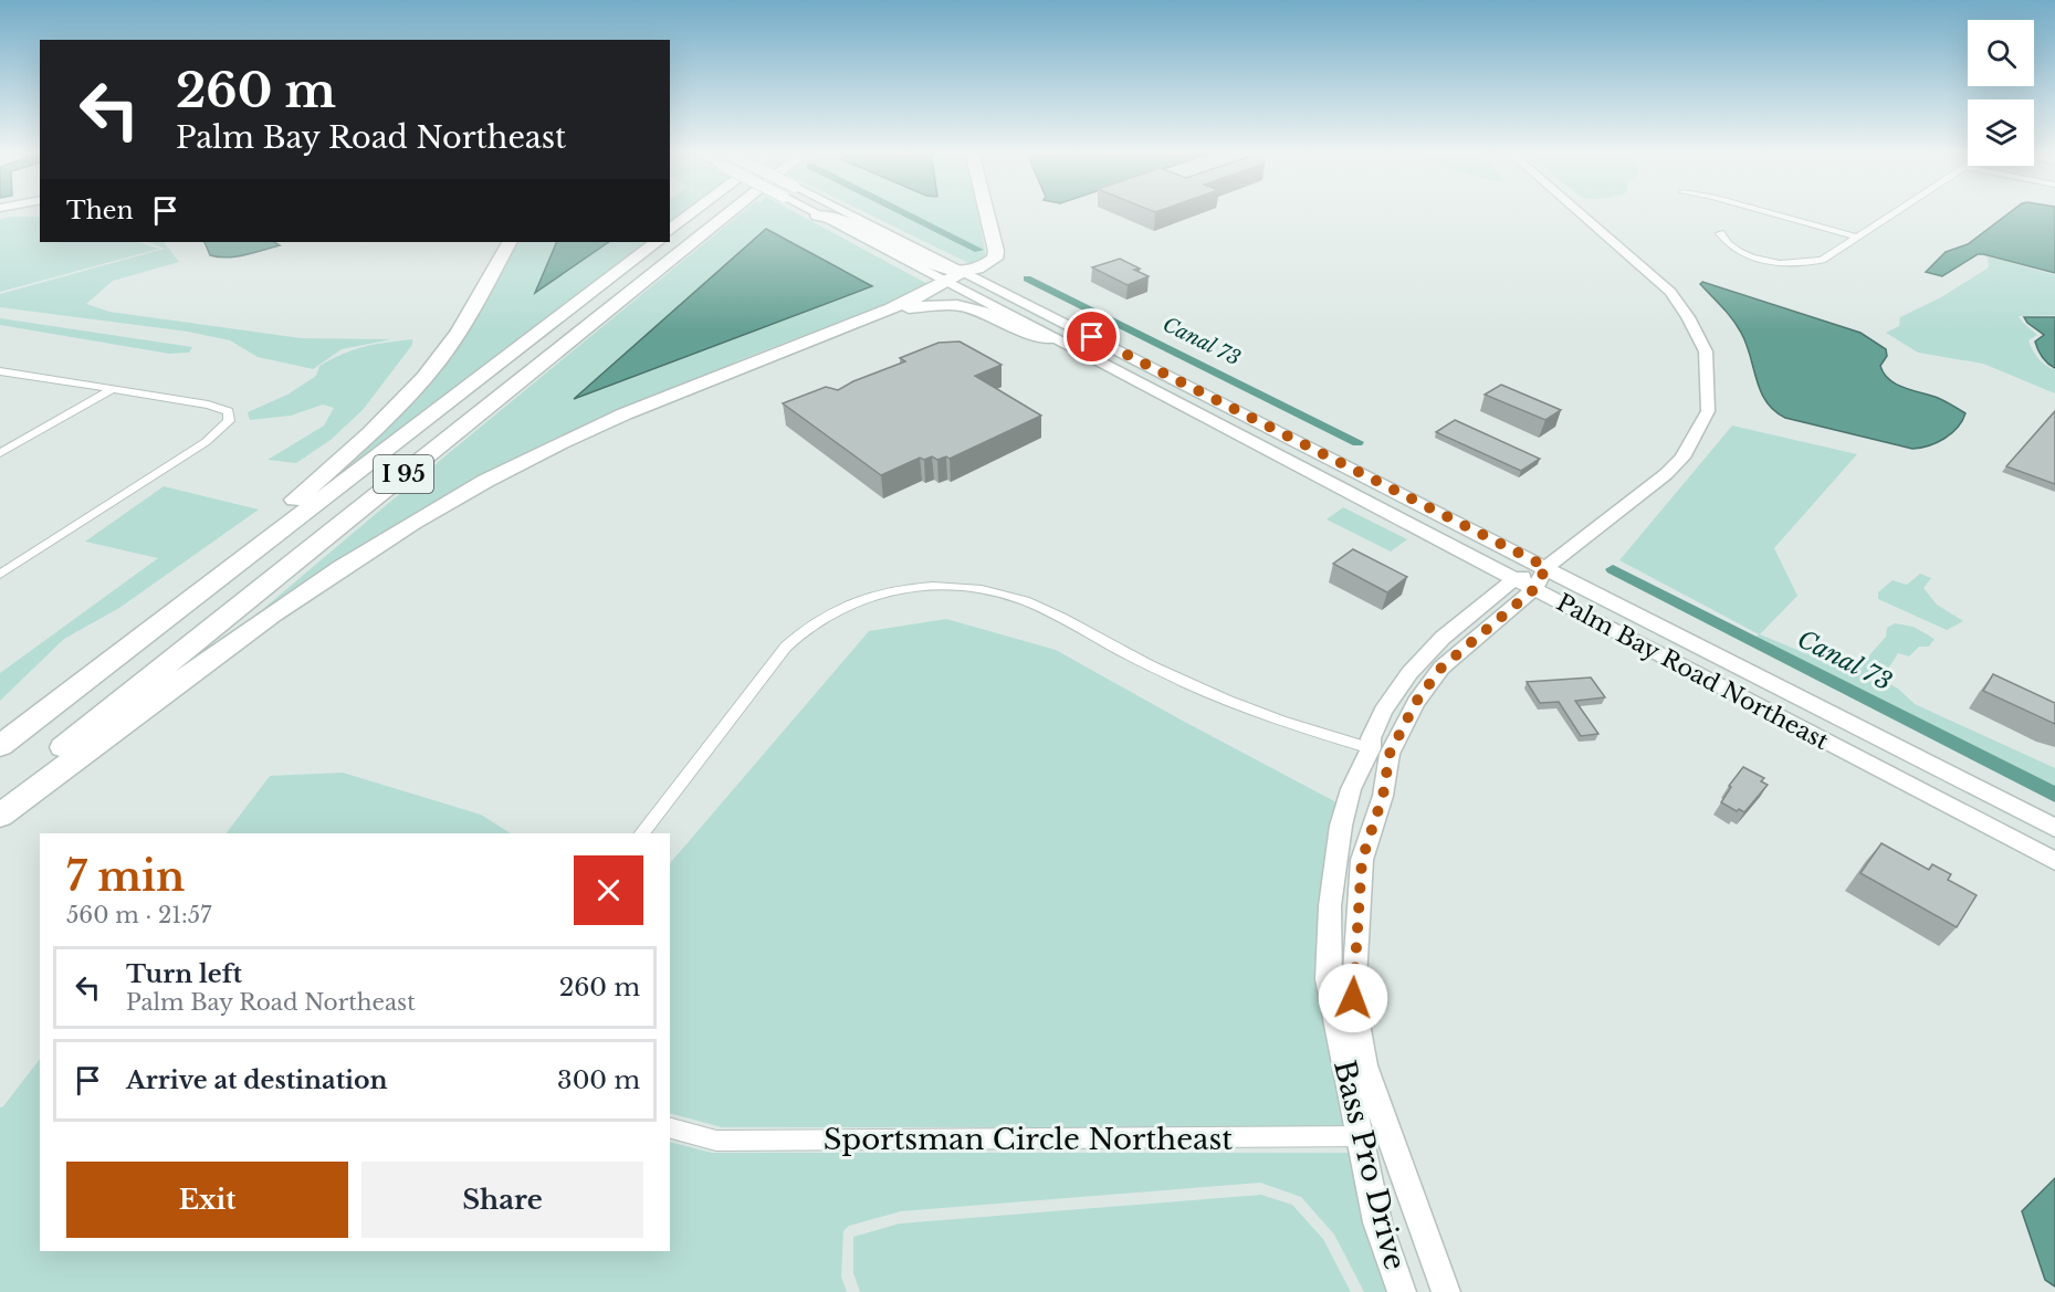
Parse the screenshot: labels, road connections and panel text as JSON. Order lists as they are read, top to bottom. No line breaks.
{"streets":{"highway":["I 95"],"main road":["Palm Bay Road Northeast","Bass Pro Drive"],"street":["Sportsman Circle Northeast"]},"crossings":[["Palm Bay Road Northeast","Bass Pro Drive"],["Sportsman Circle Northeast","Bass Pro Drive"]],"water":["Canal 73"],"page":{"turn":["260 m","Palm Bay Road Northeast"],"then":"Then","heading":["7 min","560 m · 21:57"],"list":[{"name":"Turn left","note":"Palm Bay Road Northeast","value":"260 m"},{"name":"Arrive at destination","value":"300 m"}],"buttons":["Exit","Share"]}}
